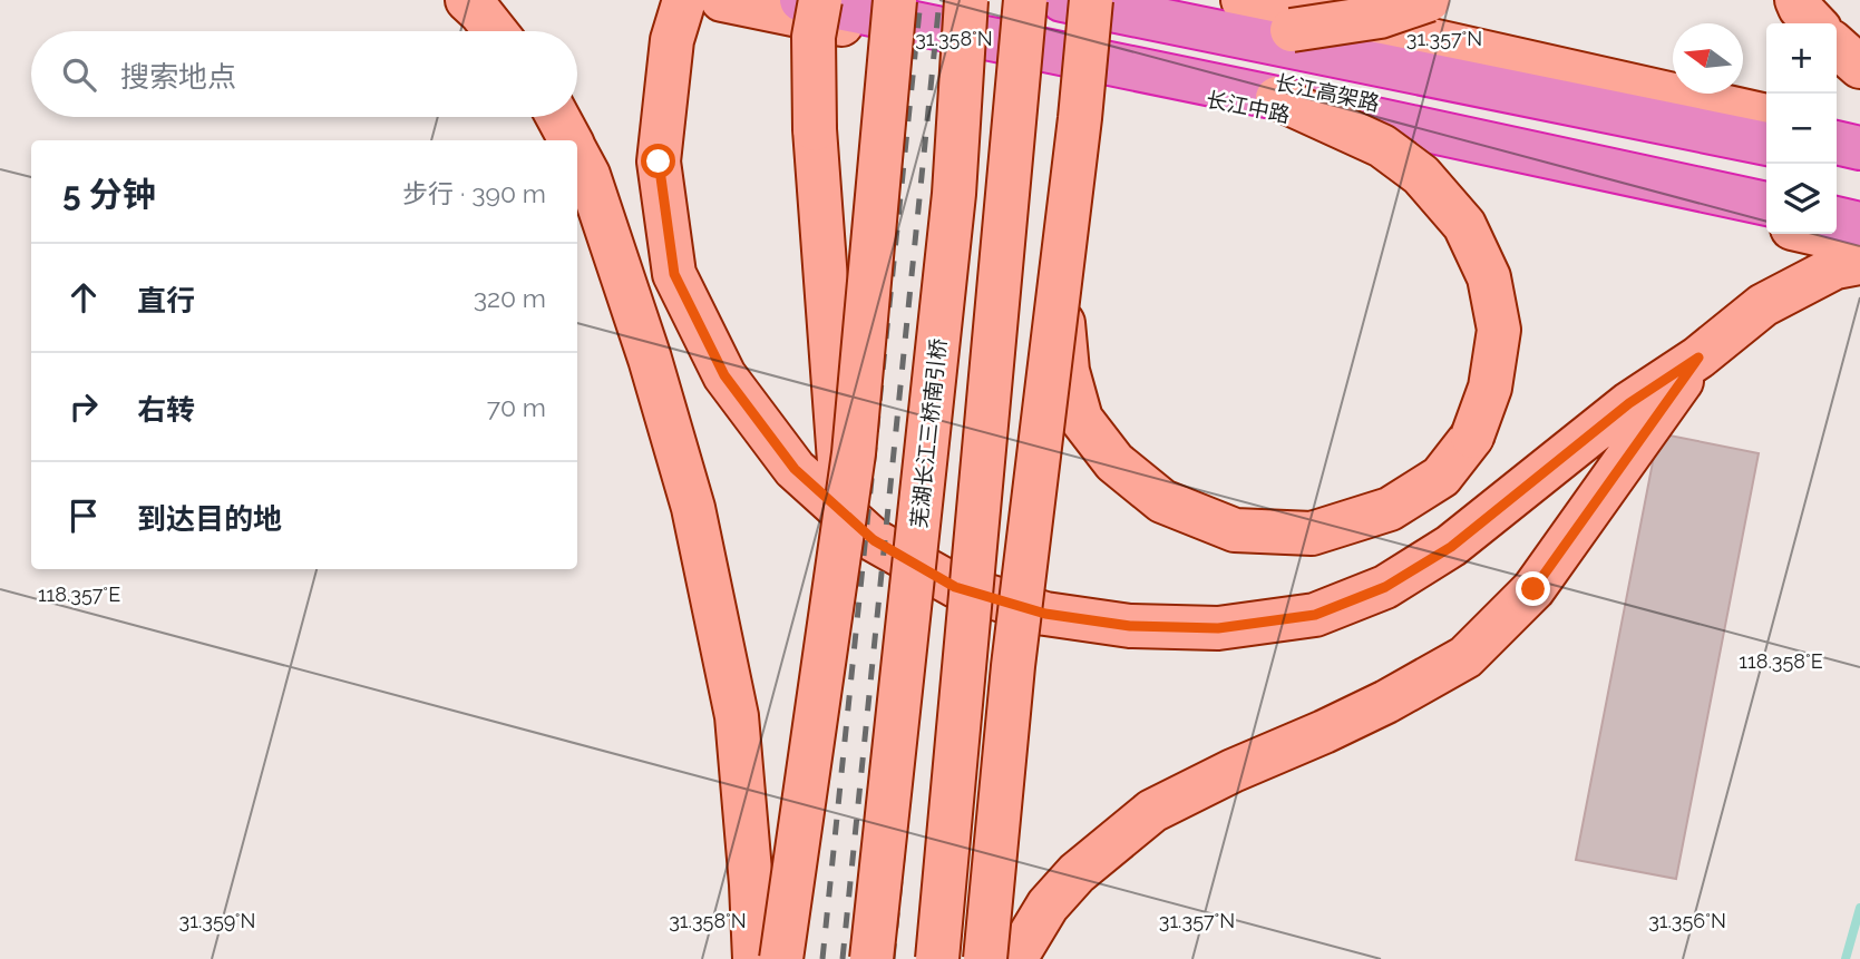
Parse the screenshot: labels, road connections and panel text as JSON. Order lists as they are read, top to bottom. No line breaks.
{"streets":{"highway":["长江高架路"],"main road":["长江中路","芜湖长江三桥南引桥"]},"north":"left","page":{"map_buttons":["+","−"],"search":"搜索地点","heading":["5 分钟","步行 · 390 m"],"list":[["直行","320 m"],["右转","70 m"],"到达目的地"]},"coordinates":["31.358°N","31.357°N","118.357°E","118.358°E","31.359°N","31.356°N"]}
